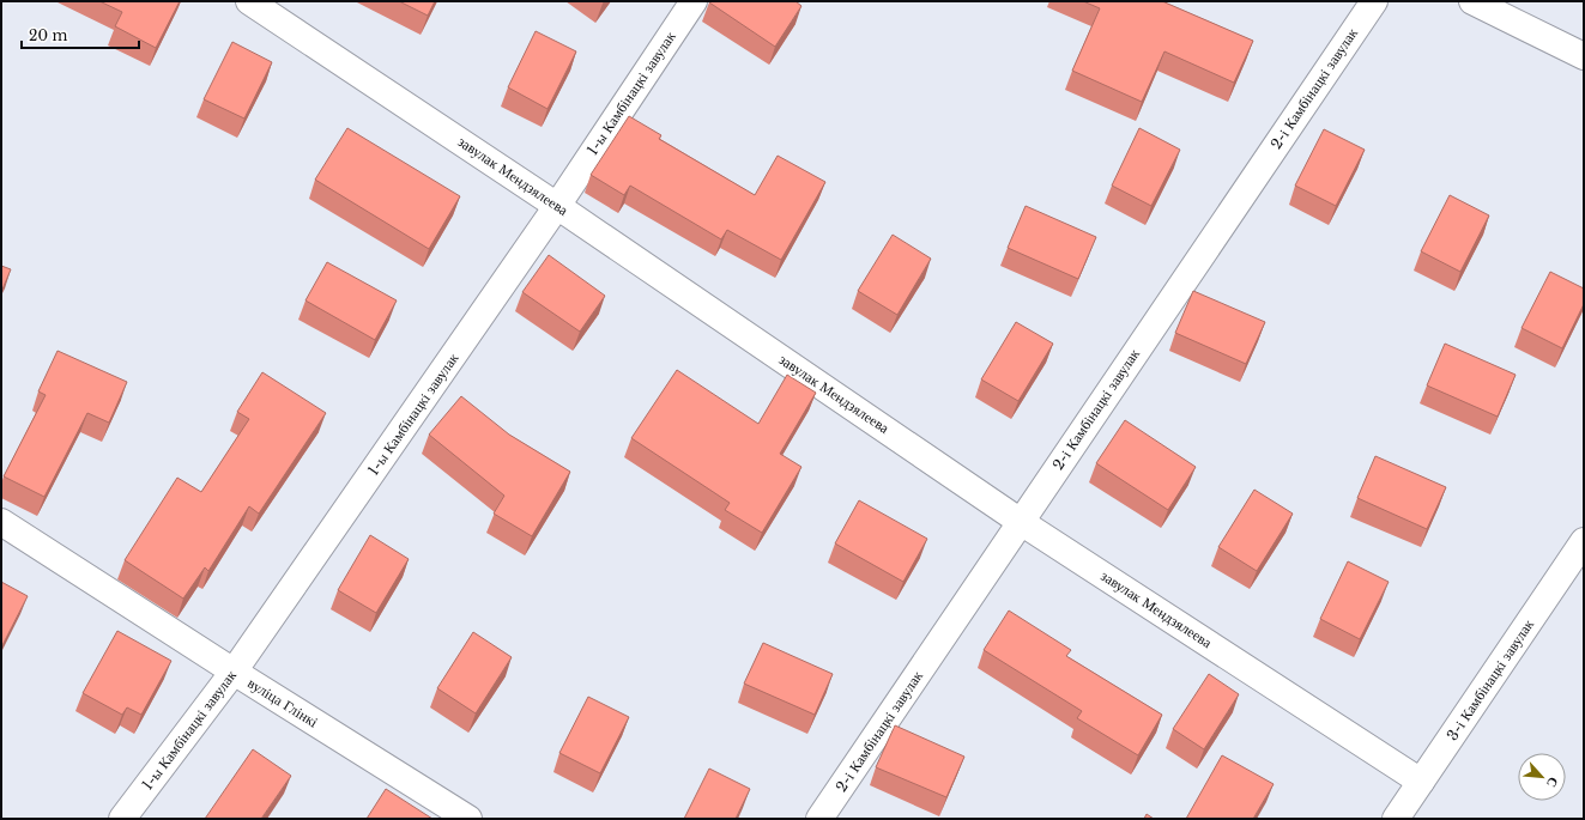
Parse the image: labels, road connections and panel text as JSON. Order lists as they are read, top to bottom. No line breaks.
{"streets":{"street":["2-і Камбінацкі завулак","1-ы Камбінацкі завулак","завулак Мендзялеева","3-і Камбінацкі завулак","вуліца Глінкі"]},"crossings":[["2-і Камбінацкі завулак","завулак Мендзялеева"],["1-ы Камбінацкі завулак","завулак Мендзялеева"],["1-ы Камбінацкі завулак","вуліца Глінкі"],["завулак Мендзялеева","3-і Камбінацкі завулак"]],"scale_bar":"20 m","north":"bottom right"}
